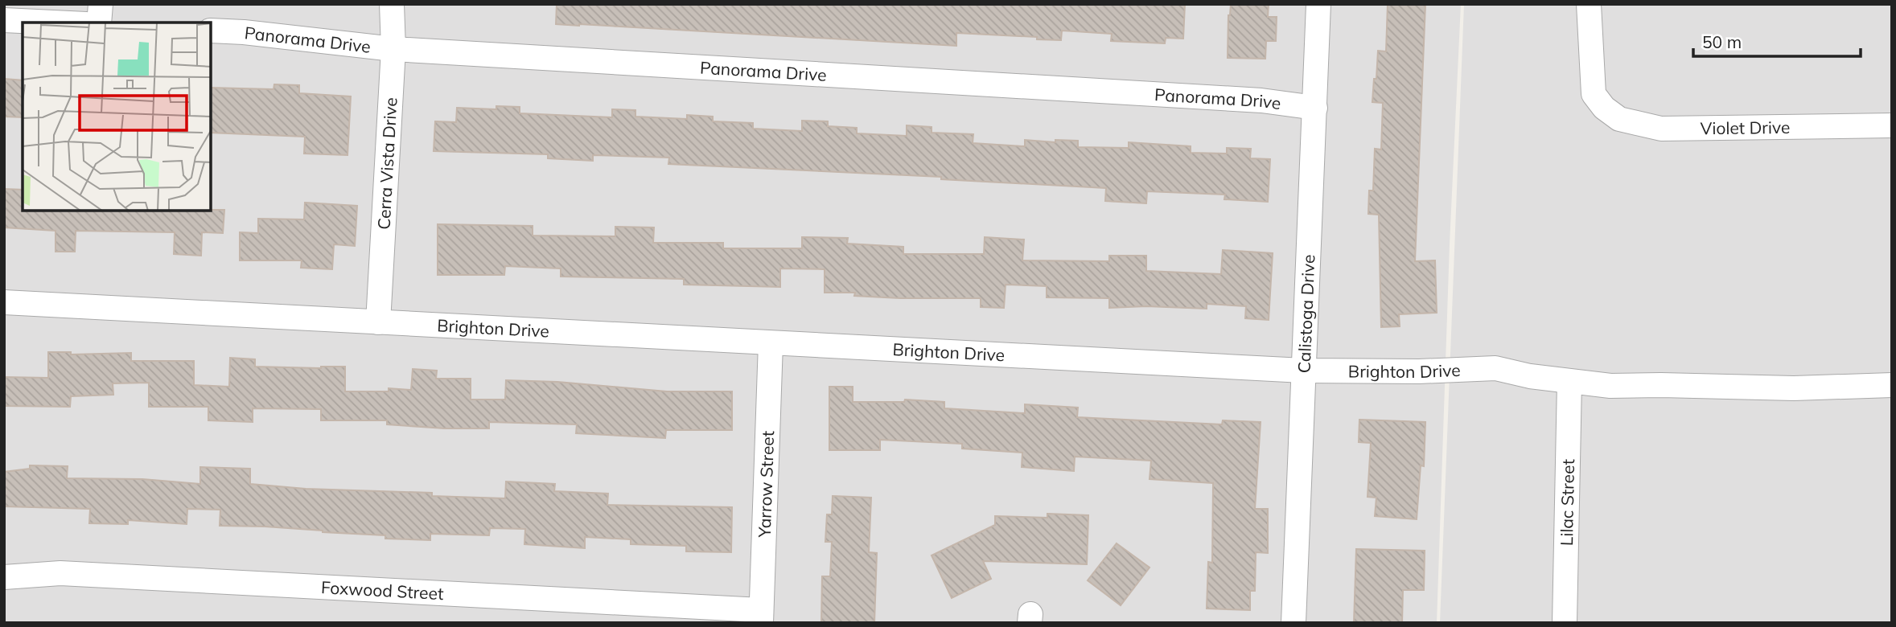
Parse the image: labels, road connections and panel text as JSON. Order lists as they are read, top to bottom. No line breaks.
{"streets":{"street":["Panorama Drive","Violet Drive","Cerra Vista Drive","Calistoga Drive","Brighton Drive","Yarrow Street","Lilac Street","Foxwood Street"]},"crossings":[["Panorama Drive","Cerra Vista Drive"],["Panorama Drive","Calistoga Drive"],["Cerra Vista Drive","Brighton Drive"],["Calistoga Drive","Brighton Drive"],["Brighton Drive","Yarrow Street"],["Brighton Drive","Lilac Street"],["Yarrow Street","Foxwood Street"]],"scale_bar":"50 m"}
